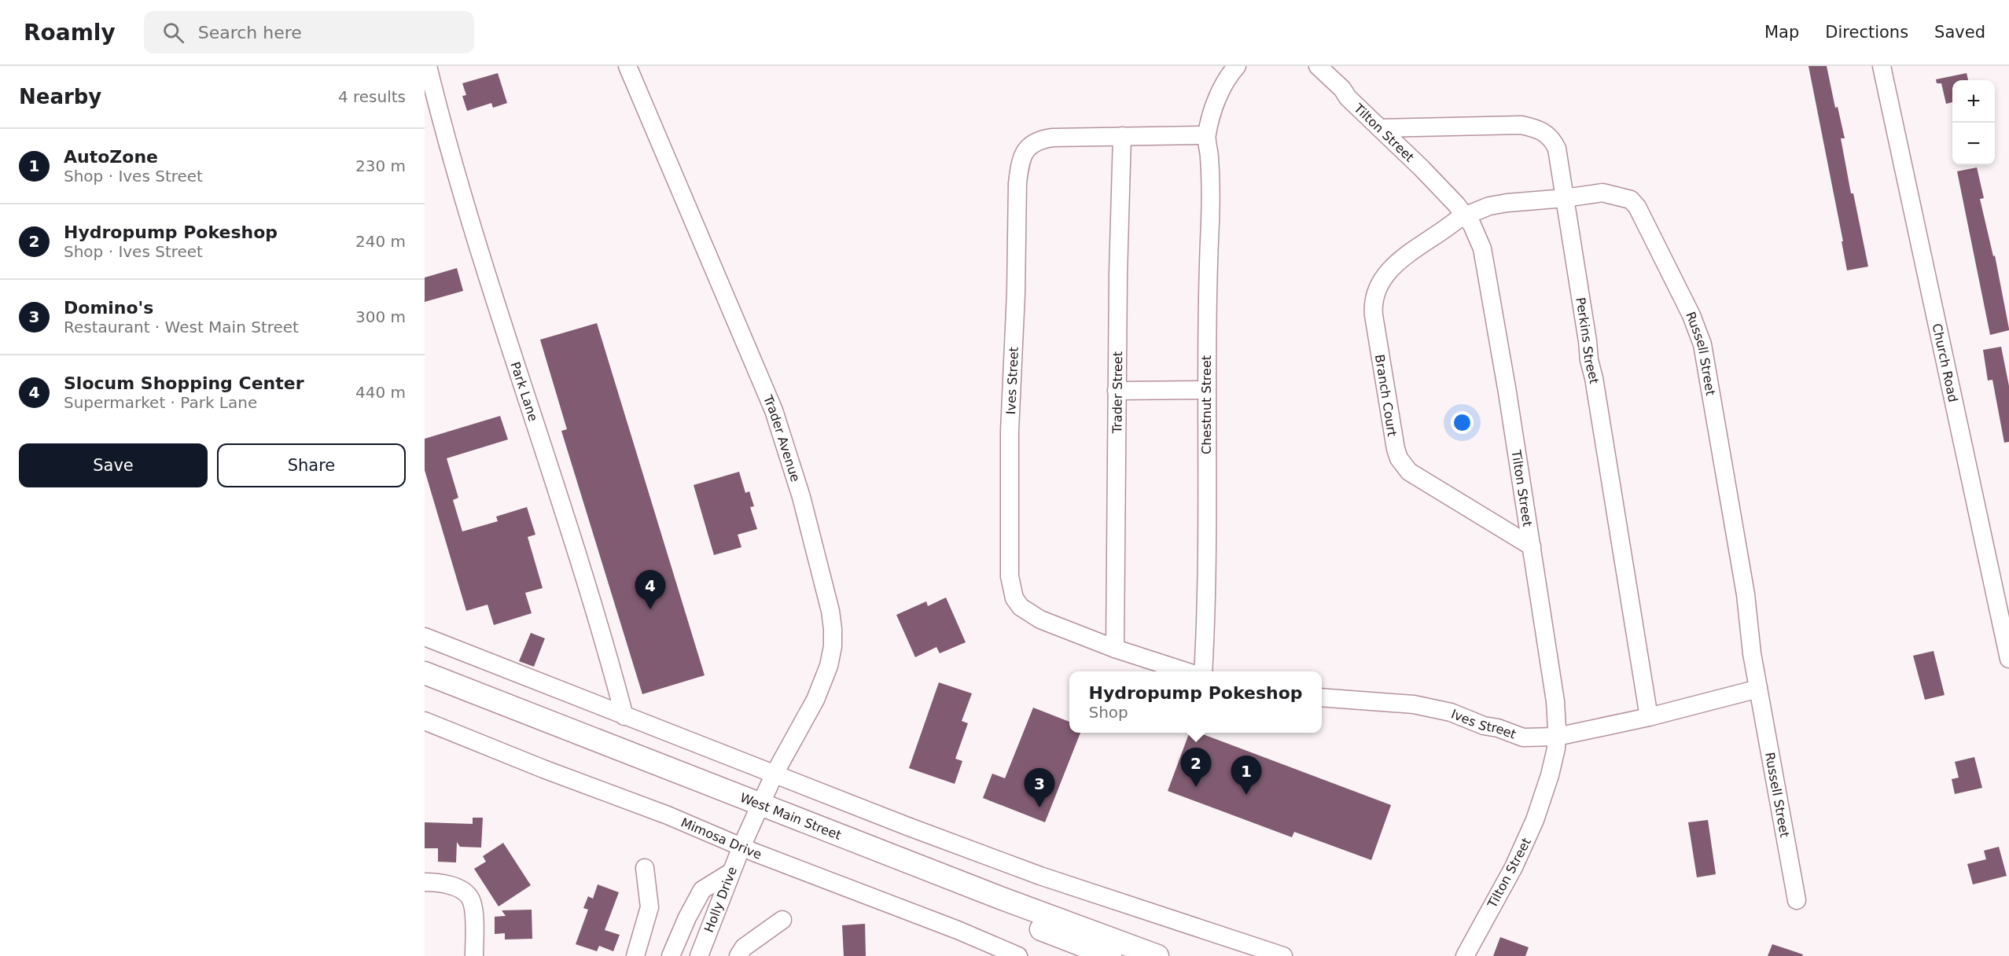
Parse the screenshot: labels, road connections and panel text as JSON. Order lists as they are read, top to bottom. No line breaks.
{"streets":{"main road":["West Main Street"],"street":["Tilton Street","Perkins Street","Russell Street","Church Road","Ives Street","Park Lane","Trader Street","Branch Court","Chestnut Street","Trader Avenue","Mimosa Drive","Holly Drive"]},"crossings":[["Tilton Street","Perkins Street"],["Tilton Street","Russell Street"],["Tilton Street","Ives Street"],["Tilton Street","Branch Court"],["Perkins Street","Russell Street"],["Perkins Street","Ives Street"],["Russell Street","Branch Court"],["Ives Street","Trader Street"],["Ives Street","Chestnut Street"],["Trader Avenue","West Main Street"],["Trader Avenue","Holly Drive"],["West Main Street","Holly Drive"],["Mimosa Drive","Holly Drive"]],"page":{"header":"Roamly","search":"Search here","nav":["Map","Directions","Saved"],"heading":["Nearby","4 results"],"map_buttons":["+","−"],"list":[{"mark":"1","name":"AutoZone","note":"Shop · Ives Street","value":"230 m"},{"mark":"2","name":"Hydropump Pokeshop","note":"Shop · Ives Street","value":"240 m"},{"mark":"3","name":"Domino's","note":"Restaurant · West Main Street","value":"300 m"},{"mark":"4","name":"Slocum Shopping Center","note":"Supermarket · Park Lane","value":"440 m"}],"buttons":["Save","Share"],"pins":["4","2","1","3"],"popup":["Hydropump Pokeshop","Shop"]}}
